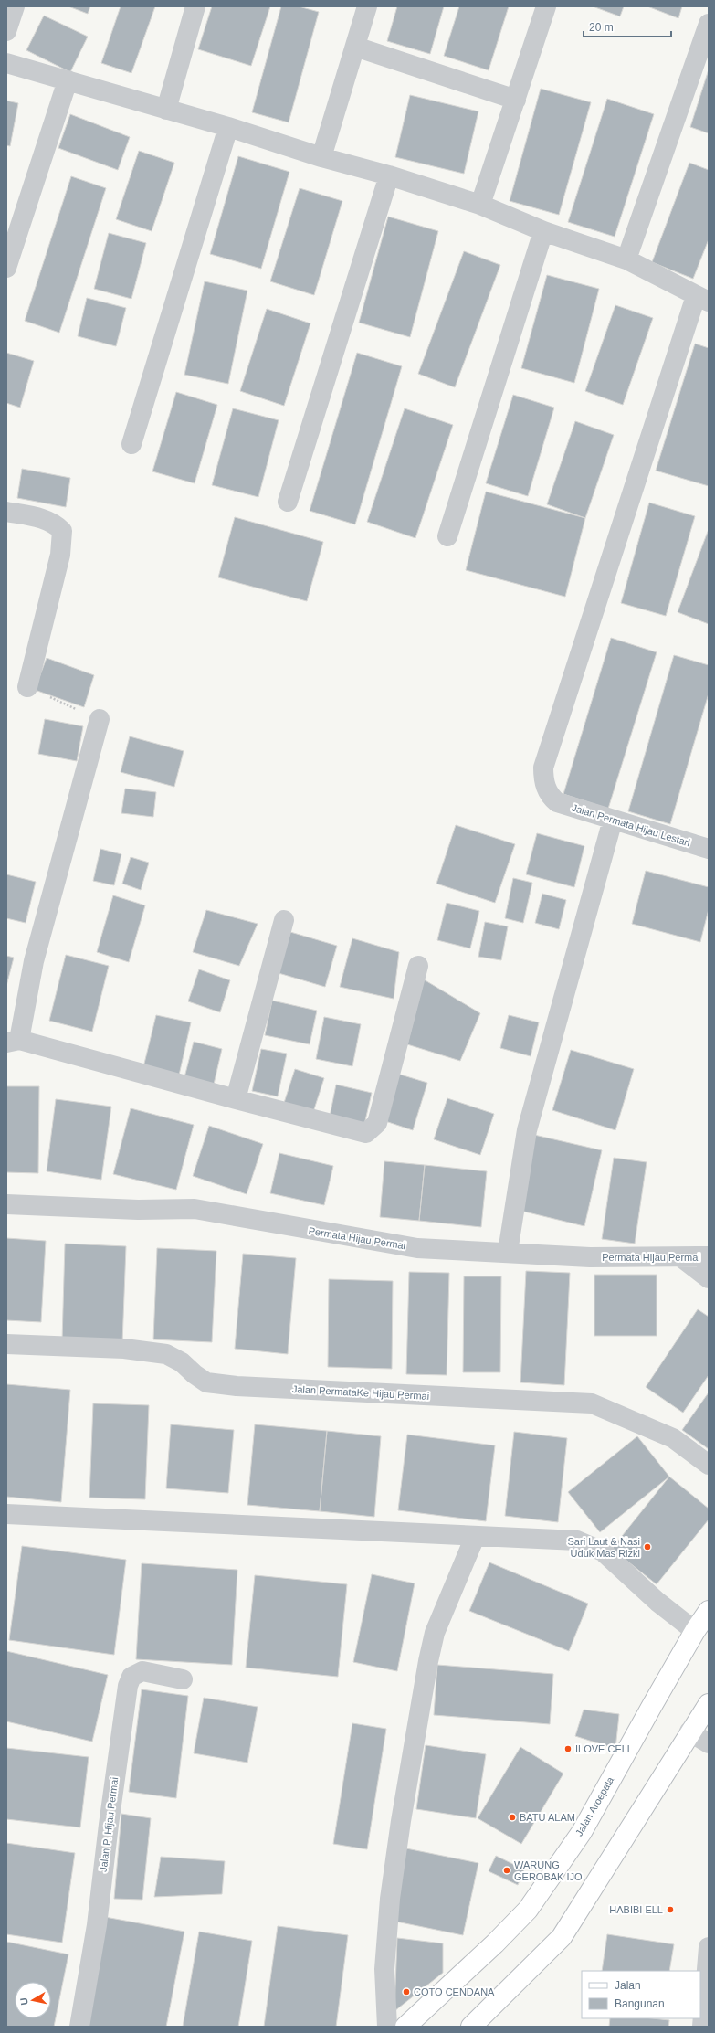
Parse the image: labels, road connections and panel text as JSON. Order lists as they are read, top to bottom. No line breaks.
{"streets":{"main road":["Jalan Aroepala"],"street":["Jalan Permata Hijau Lestari","Permata Hijau Permai","Jalan PermataKe Hijau Permai","Jalan P. Hijau Permai"]},"places":["Sari Laut & Nasi Uduk Mas Rizki","ILOVE CELL","BATU ALAM","WARUNG GEROBAK IJO","HABIBI ELL","COTO CENDANA"],"legend":["Jalan","Bangunan"],"scale_bar":"20 m","north":"left"}
